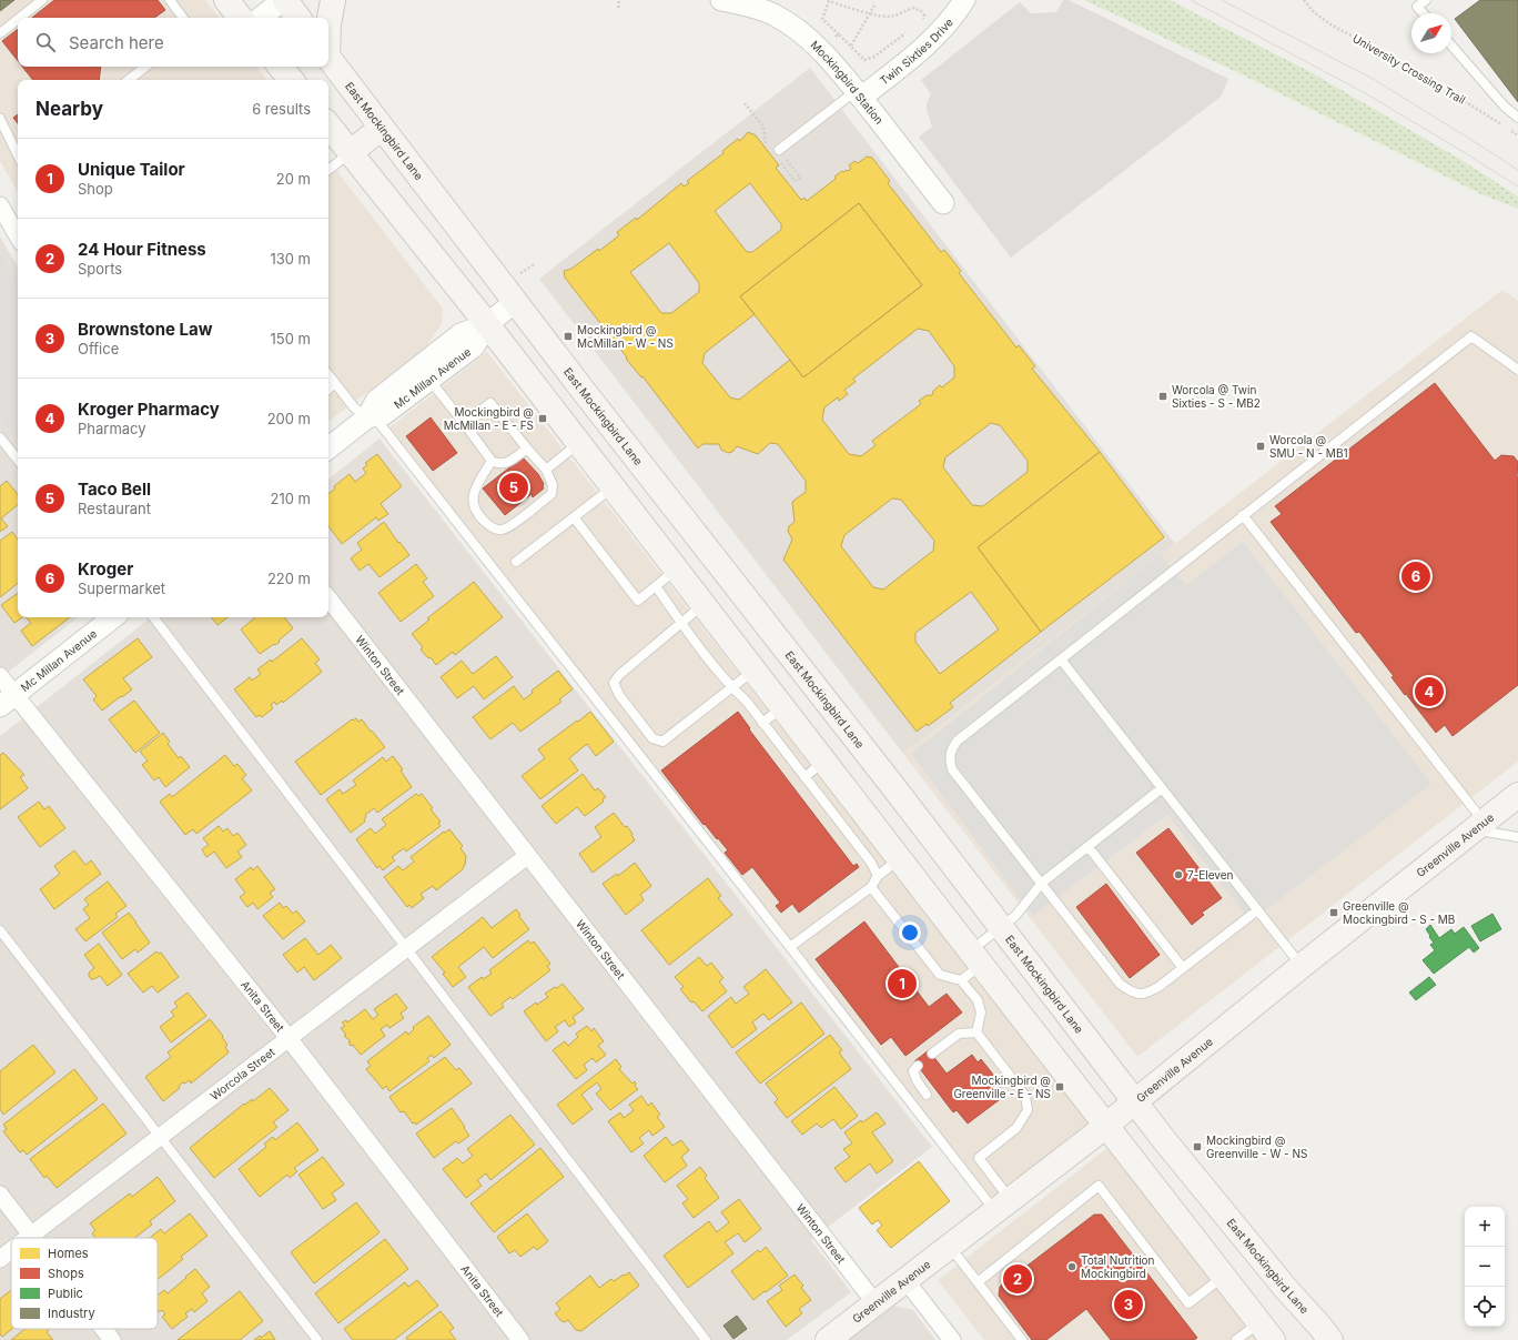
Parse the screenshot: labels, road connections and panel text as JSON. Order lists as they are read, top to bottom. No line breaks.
{"streets":{"main road":["East Mockingbird Lane","Greenville Avenue"],"street":["Twin Sixties Drive","Mockingbird Station","Mc Millan Avenue","Winton Street","Anita Street","Worcola Street"],"path":["University Crossing Trail"]},"crossings":[["Twin Sixties Drive","Mockingbird Station"],["East Mockingbird Lane","Mc Millan Avenue"],["East Mockingbird Lane","Greenville Avenue"],["Mc Millan Avenue","Anita Street"],["Winton Street","Greenville Avenue"],["Winton Street","Worcola Street"],["Anita Street","Worcola Street"]],"places":{"transit":["Mockingbird @ McMillan - W - NS","Worcola @ Twin Sixties - S - MB2","Mockingbird @ McMillan - E - FS","Worcola @ SMU - N - MB1","Greenville @ Mockingbird - S - MB","Mockingbird @ Greenville - E - NS","Mockingbird @ Greenville - W - NS"],"other":["7-Eleven","Total Nutrition Mockingbird"]},"legend":["Homes","Shops","Public","Industry"],"north":"top right","page":{"search":"Search here","heading":["Nearby","6 results"],"list":[{"mark":"1","name":"Unique Tailor","note":"Shop","value":"20 m"},{"mark":"2","name":"24 Hour Fitness","note":"Sports","value":"130 m"},{"mark":"3","name":"Brownstone Law","note":"Office","value":"150 m"},{"mark":"4","name":"Kroger Pharmacy","note":"Pharmacy","value":"200 m"},{"mark":"5","name":"Taco Bell","note":"Restaurant","value":"210 m"},{"mark":"6","name":"Kroger","note":"Supermarket","value":"220 m"}],"pins":["5","6","4","1","2","3"],"map_buttons":["+","−"]}}
